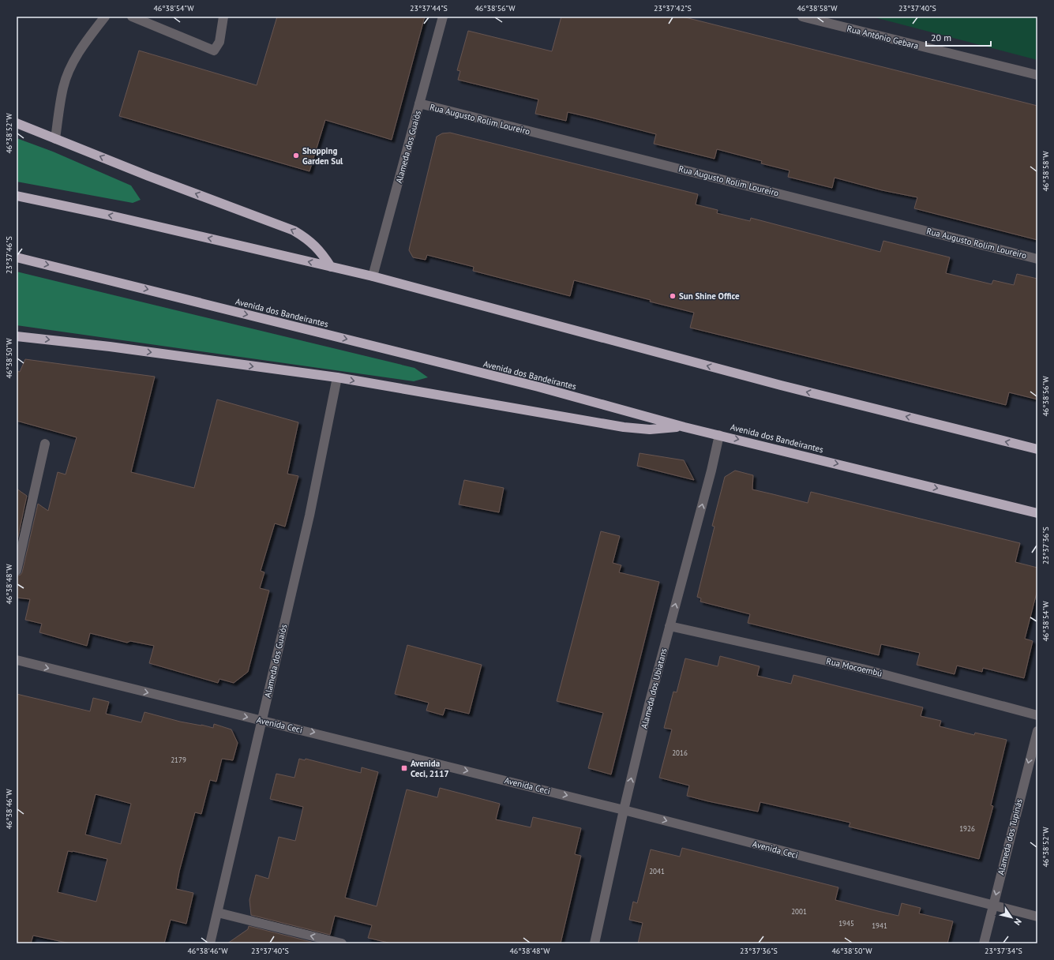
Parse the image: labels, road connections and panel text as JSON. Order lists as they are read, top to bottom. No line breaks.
{"streets":{"highway":["Avenida dos Bandeirantes"],"street":["Rua Antônio Gebara","Rua Augusto Rolim Loureiro","Alameda dos Guaiós","Rua Mocoembú","Alameda dos Ubiatans","Avenida Ceci","Alameda dos Tupinás"]},"crossings":[["Rua Augusto Rolim Loureiro","Alameda dos Guaiós"],["Alameda dos Guaiós","Avenida Ceci"],["Avenida dos Bandeirantes","Alameda dos Ubiatans"],["Rua Mocoembú","Alameda dos Ubiatans"],["Alameda dos Ubiatans","Avenida Ceci"],["Avenida Ceci","Alameda dos Tupinás"]],"one_way":["Alameda dos Ubiatans","Avenida Ceci","Alameda dos Tupinás"],"places":{"other":["Shopping Garden Sul","Sun Shine Office"],"transit":["Avenida Ceci, 2117"]},"house_numbers":["2016","2179","1926","2041","2001","1945","1941"],"scale_bar":"20 m","north":"bottom right","coordinates":["46°38'54\"W","23°37'44\"S","46°38'56\"W","23°37'42\"S","46°38'58\"W","23°37'40\"S","46°38'52\"W","23°37'46\"S","46°38'50\"W","23°37'36\"S","46°38'48\"W","46°38'46\"W","23°37'34\"S"]}
